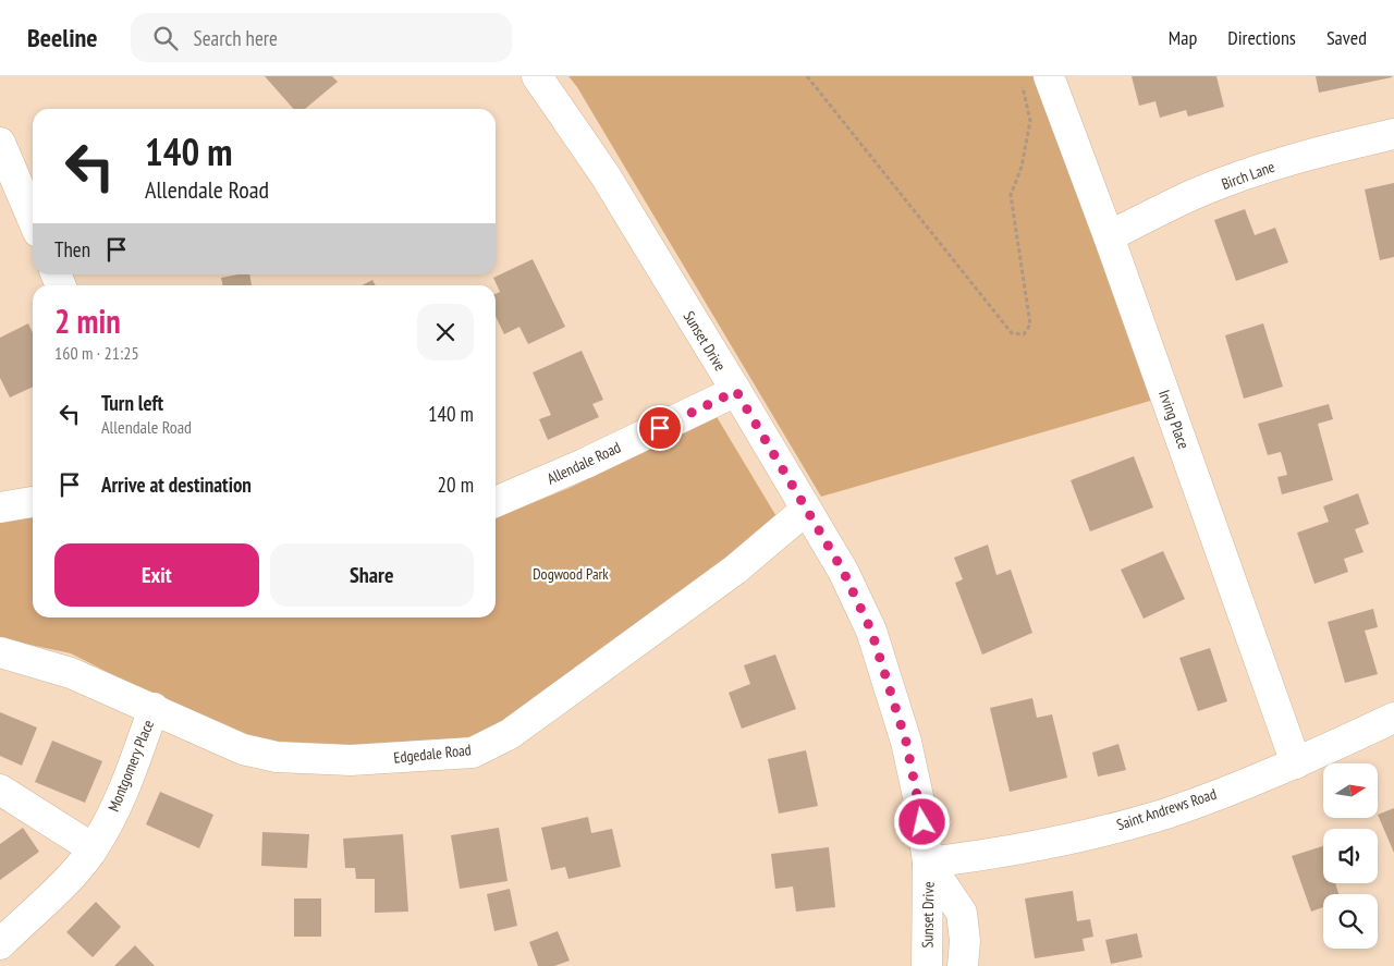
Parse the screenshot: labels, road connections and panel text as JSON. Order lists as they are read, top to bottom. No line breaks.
{"streets":{"street":["Birch Lane","Sunset Drive","Irving Place","Allendale Road","Edgedale Road","Montgomery Place","Saint Andrews Road"]},"crossings":[["Birch Lane","Irving Place"],["Sunset Drive","Allendale Road"],["Sunset Drive","Edgedale Road"],["Sunset Drive","Saint Andrews Road"],["Irving Place","Saint Andrews Road"],["Edgedale Road","Montgomery Place"]],"parks":["Dogwood Park"],"north":"right","page":{"header":"Beeline","search":"Search here","nav":["Map","Directions","Saved"],"turn":["140 m","Allendale Road"],"then":"Then","heading":["2 min","160 m · 21:25"],"list":[{"name":"Turn left","note":"Allendale Road","value":"140 m"},{"name":"Arrive at destination","value":"20 m"}],"buttons":["Exit","Share"]}}
